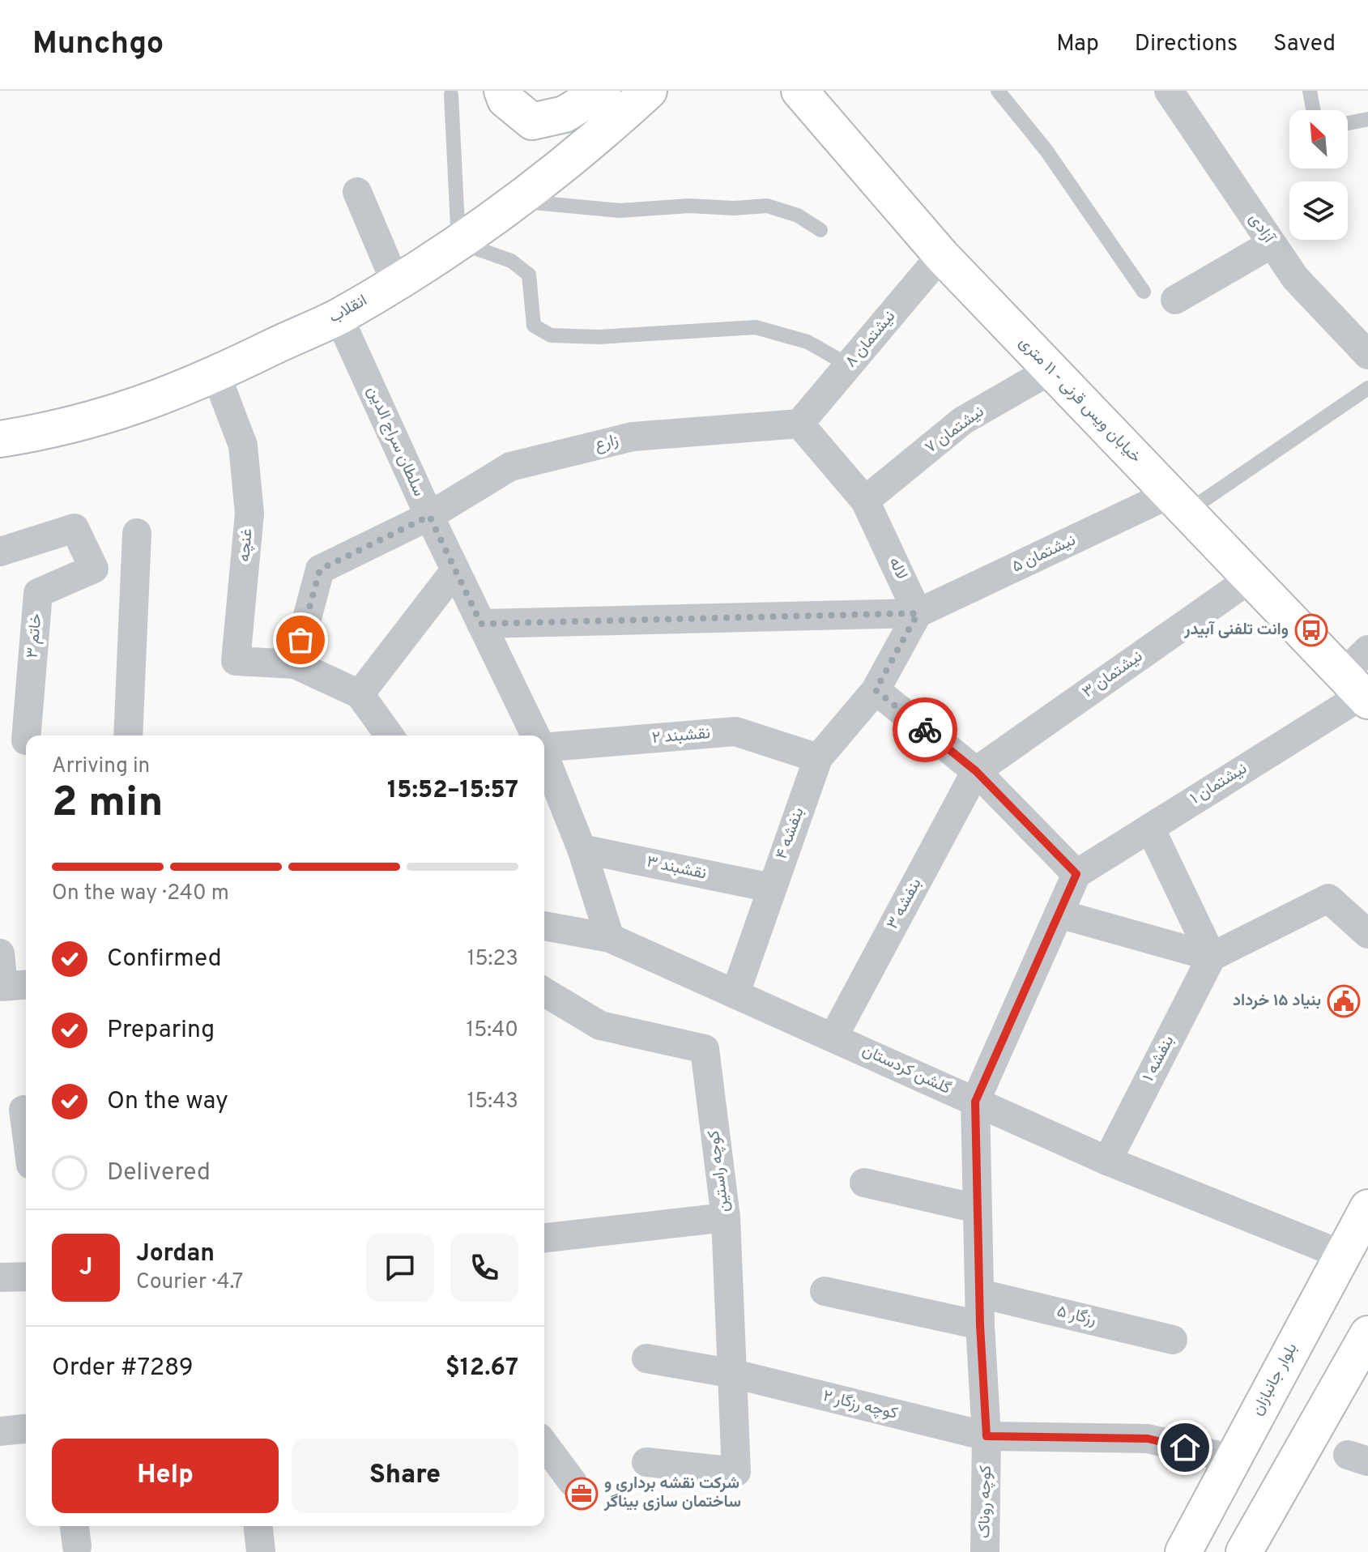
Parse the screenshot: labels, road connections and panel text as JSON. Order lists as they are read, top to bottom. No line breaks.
{"streets":{"main road":["انقلاب","خیابان ویس قرنی - ۱۱ متری","بلوار جانبازان"],"street":["آزادی","نیشتمان ۸","نیشتمان ۷","سلطان سراج الدین","زارع","غنچه","نیشتمان ۵","لاله","خاتم ۳","نیشتمان ۳","نقشبند ۲","نیشتمان ۱","بنفشه ۴","نقشبند ۳","بنفشه ۳","بنفشه ۱","گلشن کردستان","کوچه راستین","رزگار ۵","کوچه رزگار ۲","کوچه روناک"]},"crossings":[["انقلاب","سلطان سراج الدین"],["انقلاب","غنچه"],["نیشتمان ۸","خیابان ویس قرنی - ۱۱ متری"],["نیشتمان ۸","زارع"],["نیشتمان ۸","لاله"],["خیابان ویس قرنی - ۱۱ متری","نیشتمان ۷"],["خیابان ویس قرنی - ۱۱ متری","نیشتمان ۵"],["خیابان ویس قرنی - ۱۱ متری","نیشتمان ۳"],["خیابان ویس قرنی - ۱۱ متری","نیشتمان ۱"],["نیشتمان ۷","لاله"],["سلطان سراج الدین","زارع"],["سلطان سراج الدین","نقشبند ۳"],["سلطان سراج الدین","گلشن کردستان"],["زارع","غنچه"],["زارع","لاله"],["نیشتمان ۵","لاله"],["نیشتمان ۳","بنفشه ۳"],["نقشبند ۲","بنفشه ۴"],["بنفشه ۴","نقشبند ۳"],["بنفشه ۴","گلشن کردستان"],["بنفشه ۳","گلشن کردستان"],["بنفشه ۱","گلشن کردستان"],["گلشن کردستان","بلوار جانبازان"],["گلشن کردستان","کوچه روناک"],["کوچه راستین","کوچه رزگار ۲"],["رزگار ۵","کوچه روناک"],["بلوار جانبازان","کوچه رزگار ۲"],["کوچه رزگار ۲","کوچه روناک"]],"places":{"bus stop":["وانت تلفنی آبیدر"],"public building":["بنیاد ۱۵ خرداد"],"office":["شرکت نقشه برداری و ساختمان سازی بیناگر"]},"north":"top left","page":{"header":"Munchgo","nav":["Map","Directions","Saved"],"heading":["2 min","Arriving in","15:52–15:57"],"panel":["Jordan","Courier · 4.7","Order #7289","$12.67"],"bar":"On the way · 240 m","list":[["Confirmed","15:23"],["Preparing","15:40"],["On the way","15:43"],"Delivered"],"round":"J","buttons":["Help","Share"]}}
